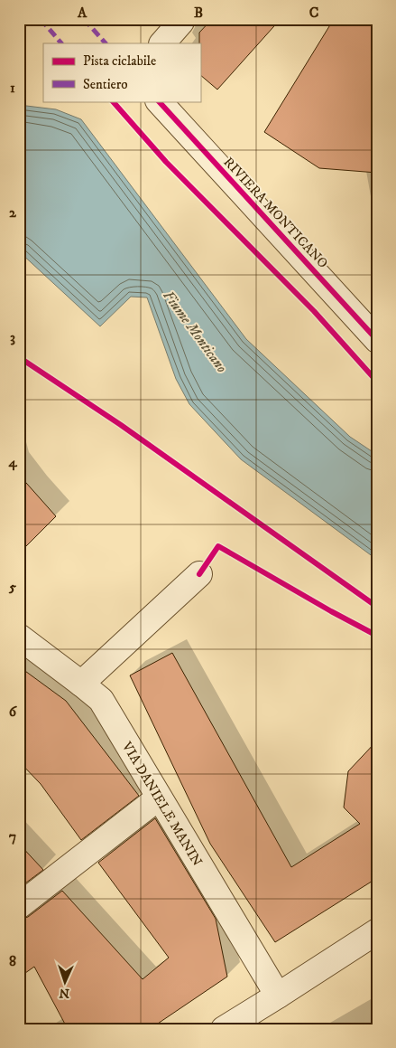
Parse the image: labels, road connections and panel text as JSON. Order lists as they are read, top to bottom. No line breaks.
{"streets":{"street":["RIVIERA MONTICANO","VIA DANIELE MANIN"]},"water":["Fiume Monticano"],"legend":["Pista ciclabile","Sentiero"],"north":"bottom","grid":{"columns":["A","B","C"],"rows":["1","2","3","4","5","6","7","8"]}}
